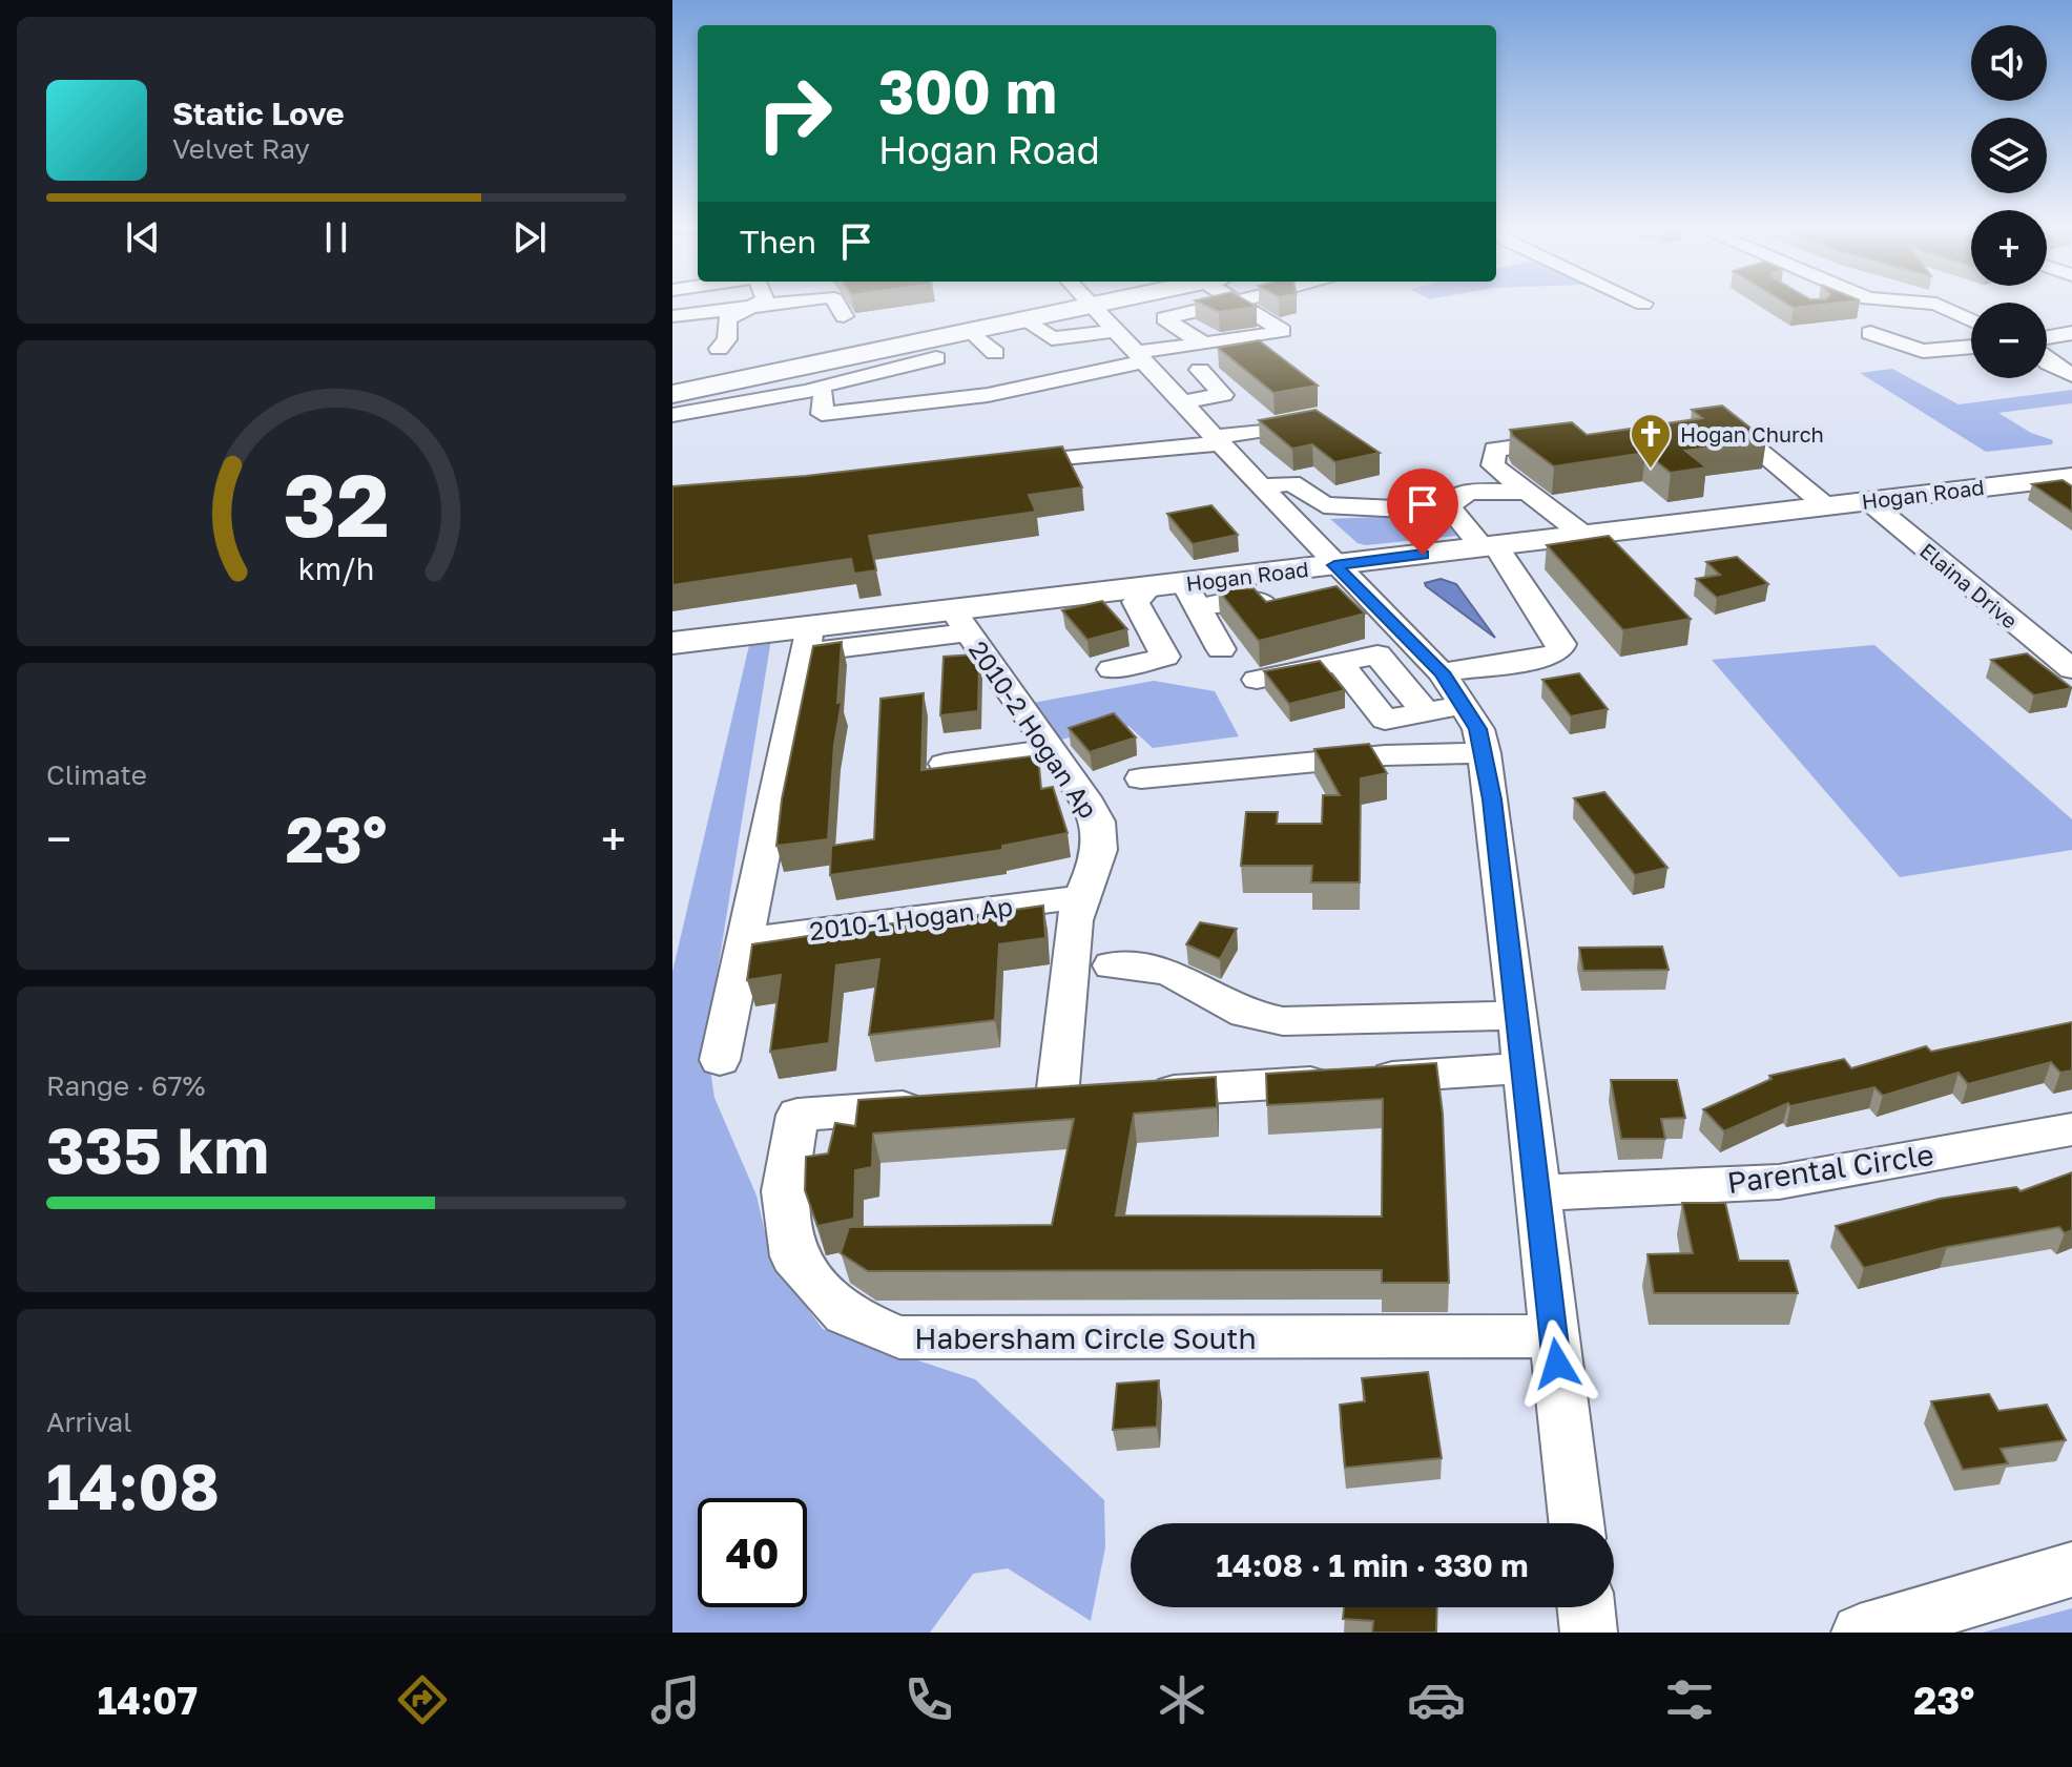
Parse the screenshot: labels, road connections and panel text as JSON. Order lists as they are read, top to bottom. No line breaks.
{"streets":{"main road":["Hogan Road"],"street":["Elaina Drive","2010-2 Hogan Ap","2010-1 Hogan Ap","Parental Circle","Habersham Circle South"]},"crossings":[["Hogan Road","Elaina Drive"],["Hogan Road","2010-2 Hogan Ap"],["2010-2 Hogan Ap","2010-1 Hogan Ap"]],"places":{"church":["Hogan Church"]},"page":{"map_buttons":["+","−"],"turn":["300 m","Hogan Road"],"song":["Static Love","Velvet Ray"],"then":"Then","tile":["Climate",["Range · 67%","335 km"],["Arrival","14:08"]],"heat":["−","23°","+"],"limit":"40","trip":"14:08 · 1 min · 330 m","tabs":["14:07","23°"],"gauge":["32","km/h"]}}
